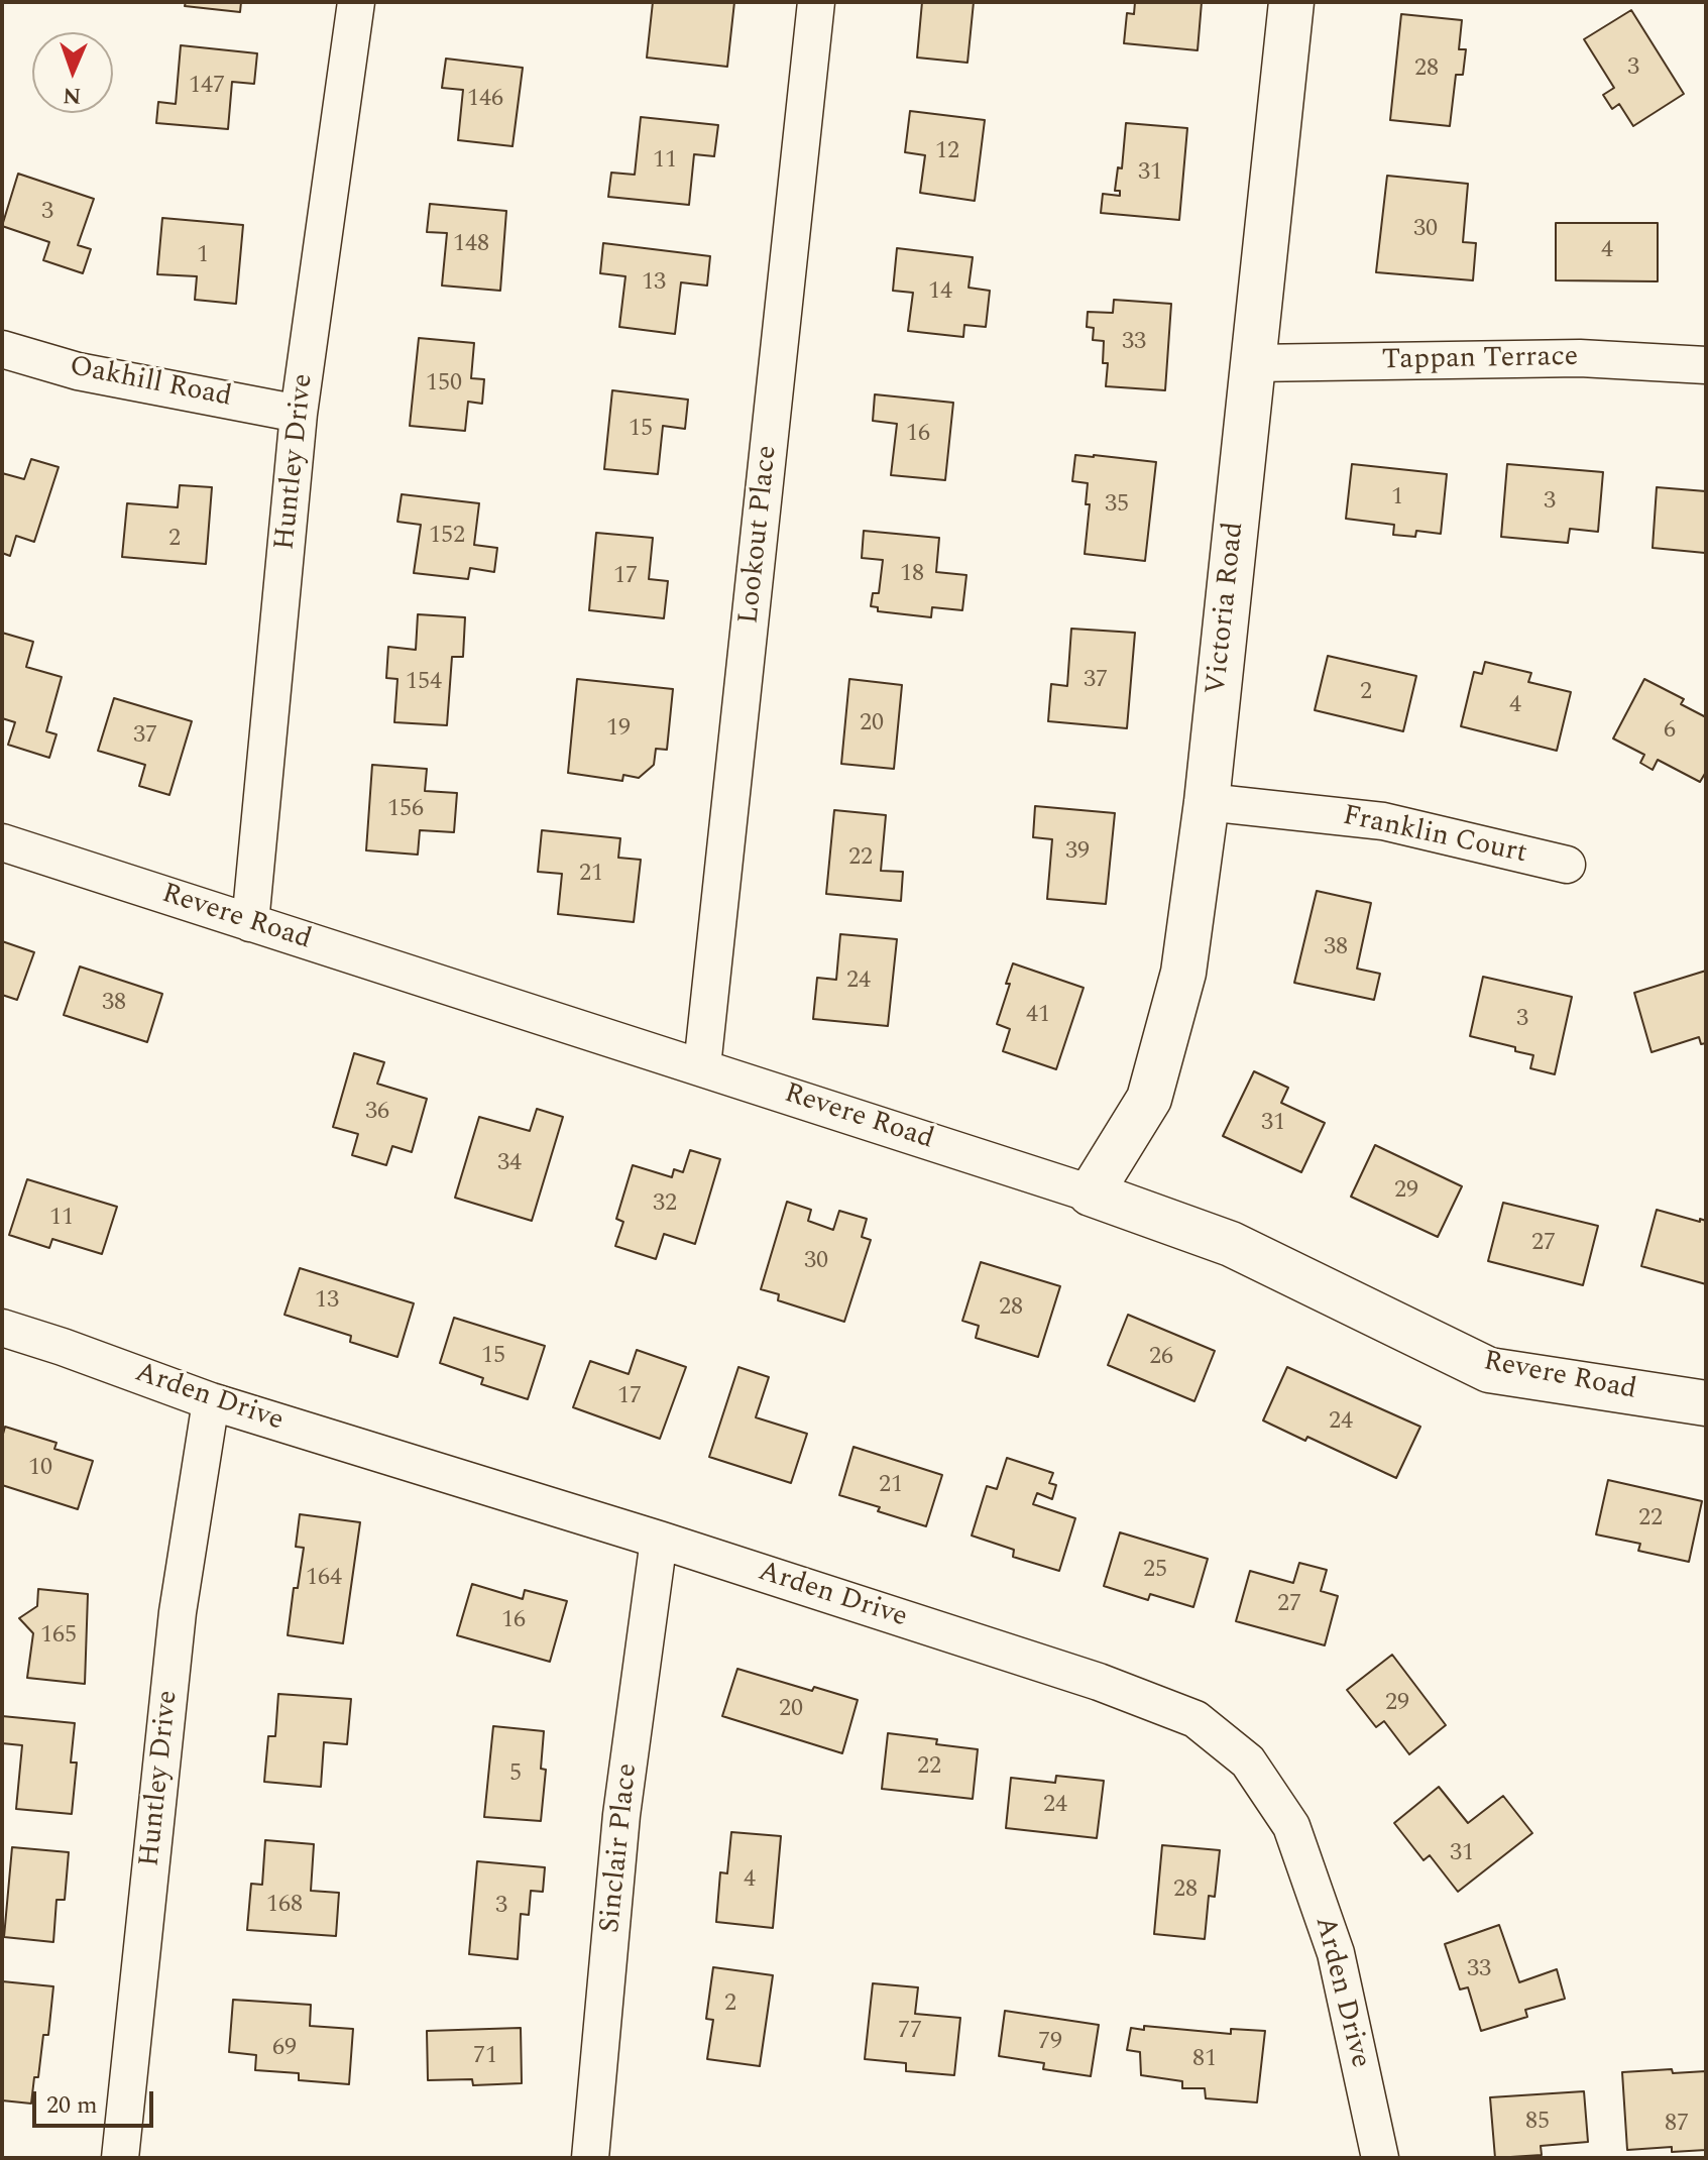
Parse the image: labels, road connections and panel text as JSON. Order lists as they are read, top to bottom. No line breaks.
{"streets":{"street":["Tappan Terrace","Oakhill Road","Huntley Drive","Lookout Place","Victoria Road","Franklin Court","Revere Road","Arden Drive","Sinclair Place"]},"crossings":[["Tappan Terrace","Victoria Road"],["Oakhill Road","Huntley Drive"],["Huntley Drive","Revere Road"],["Huntley Drive","Arden Drive"],["Lookout Place","Revere Road"],["Victoria Road","Franklin Court"],["Victoria Road","Revere Road"],["Arden Drive","Sinclair Place"]],"house_numbers":["3","28","147","146","12","11","31","3","30","148","4","1","13","14","33","150","15","16","1","3","35","152","2","18","17","37","154","2","4","20","19","6","37","156","39","22","21","38","24","38","41","3","36","31","34","29","32","11","27","30","13","28","15","26","17","24","10","21","22","25","164","27","16","165","29","20","22","5","24","31","4","28","168","3","33","2","77","79","69","71","81","85","87"],"scale_bar":"20 m","north":"bottom"}
